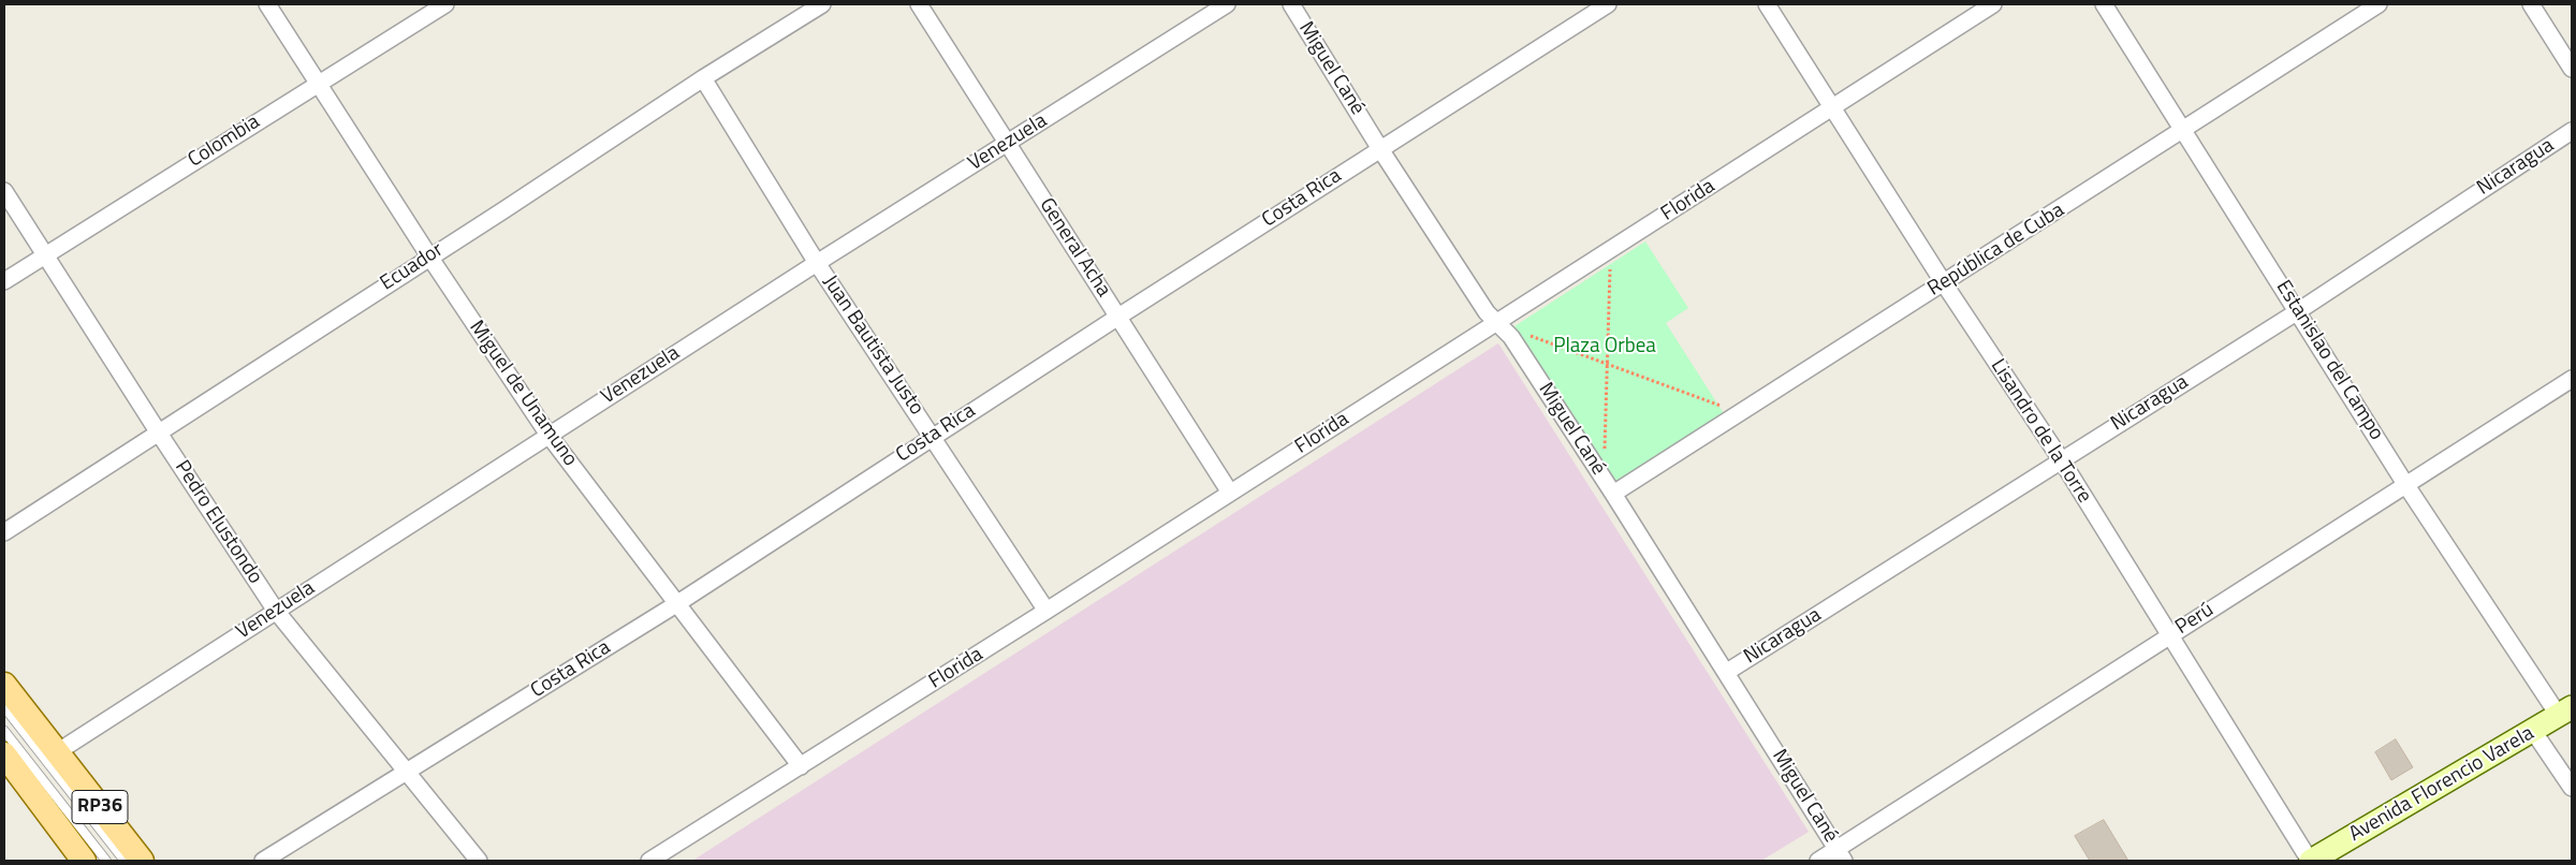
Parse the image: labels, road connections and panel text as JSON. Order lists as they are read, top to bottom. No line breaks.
{"streets":{"main road":["Avenida Florencio Varela","RP36"],"street":["Miguel Cané","Colombia","Venezuela","Nicaragua","Costa Rica","Florida","General Acha","República de Cuba","Ecuador","Juan Bautista Justo","Estanislao del Campo","Miguel de Unamuno","Lisandro de la Torre","Pedro Elustondo","Perú"]},"crossings":[["Miguel Cané","Nicaragua"],["Miguel Cané","Costa Rica"],["Miguel Cané","Florida"],["Miguel Cané","República de Cuba"],["Miguel Cané","Perú"],["Colombia","Miguel de Unamuno"],["Colombia","Pedro Elustondo"],["Venezuela","General Acha"],["Venezuela","Juan Bautista Justo"],["Venezuela","Miguel de Unamuno"],["Venezuela","Pedro Elustondo"],["Venezuela","RP36"],["Nicaragua","Estanislao del Campo"],["Nicaragua","Lisandro de la Torre"],["Costa Rica","General Acha"],["Costa Rica","Juan Bautista Justo"],["Costa Rica","Miguel de Unamuno"],["Costa Rica","Pedro Elustondo"],["Florida","General Acha"],["Florida","Juan Bautista Justo"],["Florida","Miguel de Unamuno"],["Florida","Lisandro de la Torre"],["República de Cuba","Estanislao del Campo"],["República de Cuba","Lisandro de la Torre"],["Ecuador","Juan Bautista Justo"],["Ecuador","Miguel de Unamuno"],["Ecuador","Pedro Elustondo"],["Estanislao del Campo","Perú"],["Estanislao del Campo","Avenida Florencio Varela"],["Lisandro de la Torre","Perú"],["Lisandro de la Torre","Avenida Florencio Varela"]],"parks":["Plaza Orbea"]}
